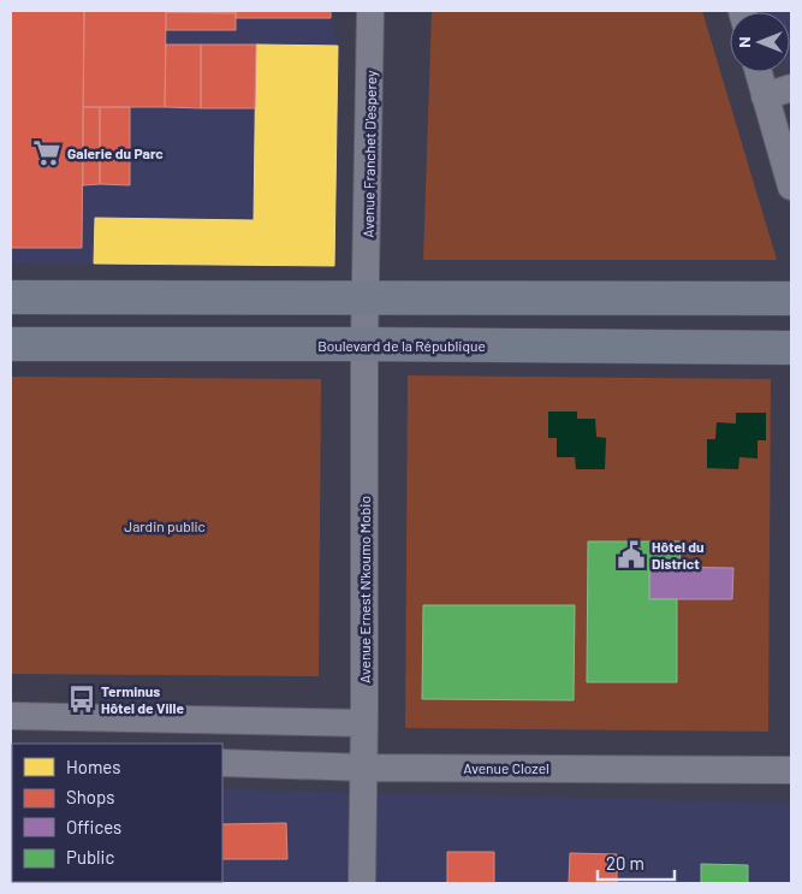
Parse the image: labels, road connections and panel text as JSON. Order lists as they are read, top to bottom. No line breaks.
{"streets":{"main road":["Boulevard de la République"],"street":["Avenue Franchet D'esperey","Avenue Ernest N'koumo Mobio","Avenue Clozel"]},"crossings":[["Avenue Franchet D'esperey","Avenue Ernest N'koumo Mobio"],["Boulevard de la République","Avenue Ernest N'koumo Mobio"],["Avenue Ernest N'koumo Mobio","Avenue Clozel"]],"parks":["Jardin public"],"places":{"supermarket":["Galerie du Parc"],"public building":["Hôtel du District"],"bus stop":["Terminus Hôtel de Ville"]},"legend":["Homes","Shops","Offices","Public"],"scale_bar":"20 m","north":"left"}
